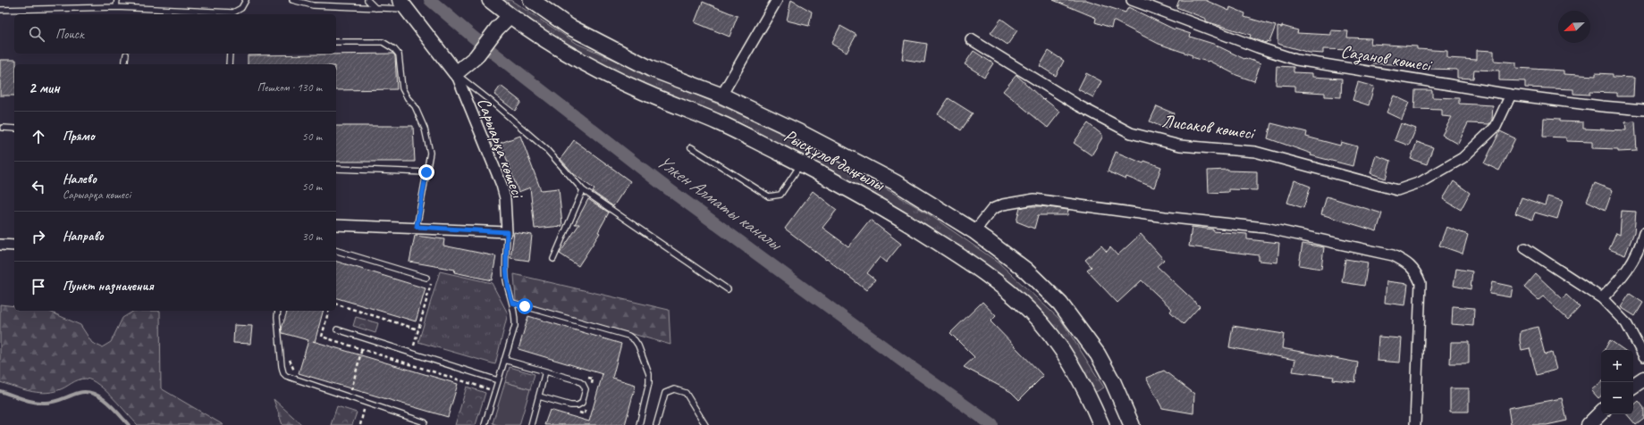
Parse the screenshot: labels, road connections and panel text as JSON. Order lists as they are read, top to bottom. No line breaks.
{"streets":{"main road":["Рысқұлов даңғылы"],"street":["Сазанов көшесі","Лисаков көшесі","Сарыарқа көшесі"]},"crossings":[["Сазанов көшесі","Лисаков көшесі"]],"water":["Үлкен Алматы каналы"],"north":"bottom left","page":{"search":"Поиск","heading":["2 мин","Пешком · 130 m"],"list":[["Прямо","50 m"],["Налево","Сарыарқа көшесі","50 m"],["Направо","30 m"],"Пункт назначения"],"map_buttons":["+","−"]}}
